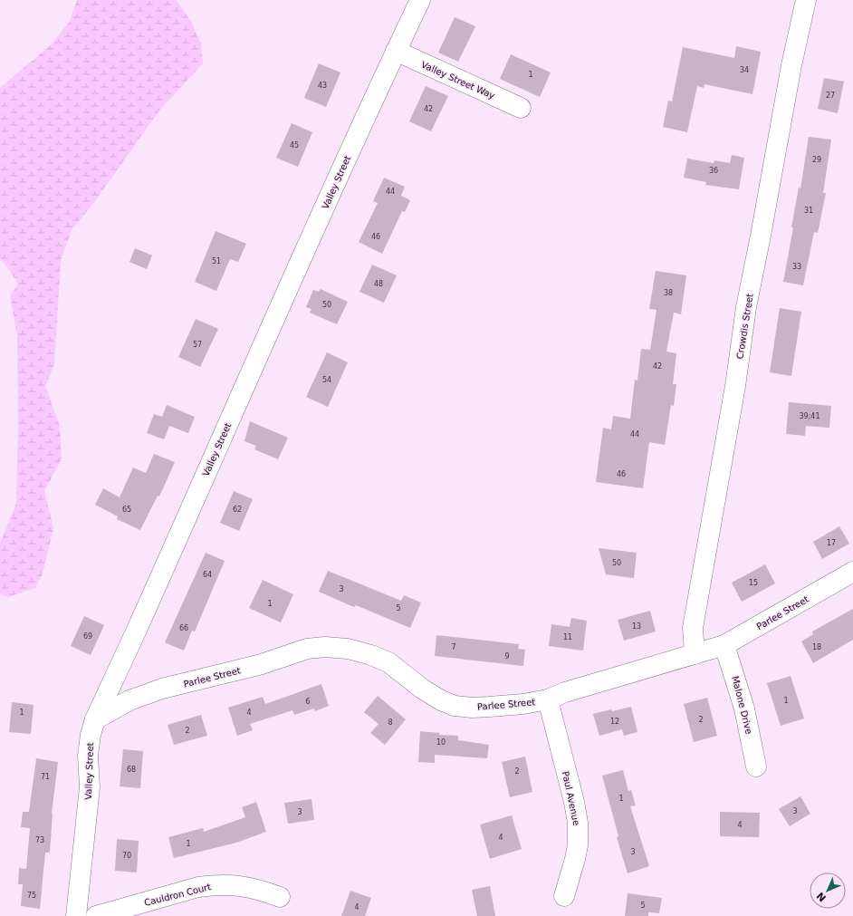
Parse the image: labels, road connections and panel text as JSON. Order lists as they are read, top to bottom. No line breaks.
{"streets":{"street":["Valley Street Way","Valley Street","Crowdis Street","Parlee Street","Malone Drive","Paul Avenue","Cauldron Court"]},"crossings":[["Valley Street Way","Valley Street"],["Valley Street","Parlee Street"],["Crowdis Street","Parlee Street"],["Parlee Street","Malone Drive"],["Parlee Street","Paul Avenue"]],"house_numbers":["34","1","43","27","42","45","29","36","44","31","46","51","33","48","38","50","57","42","54","39;41","44","46","65","62","17","50","64","15","3","1","5","13","66","69","11","7","18","9","1","6","1","4","2","12","8","2","10","68","2","71","1","3","3","4","4","73","1","3","70","75","5","4"],"north":"bottom left"}
